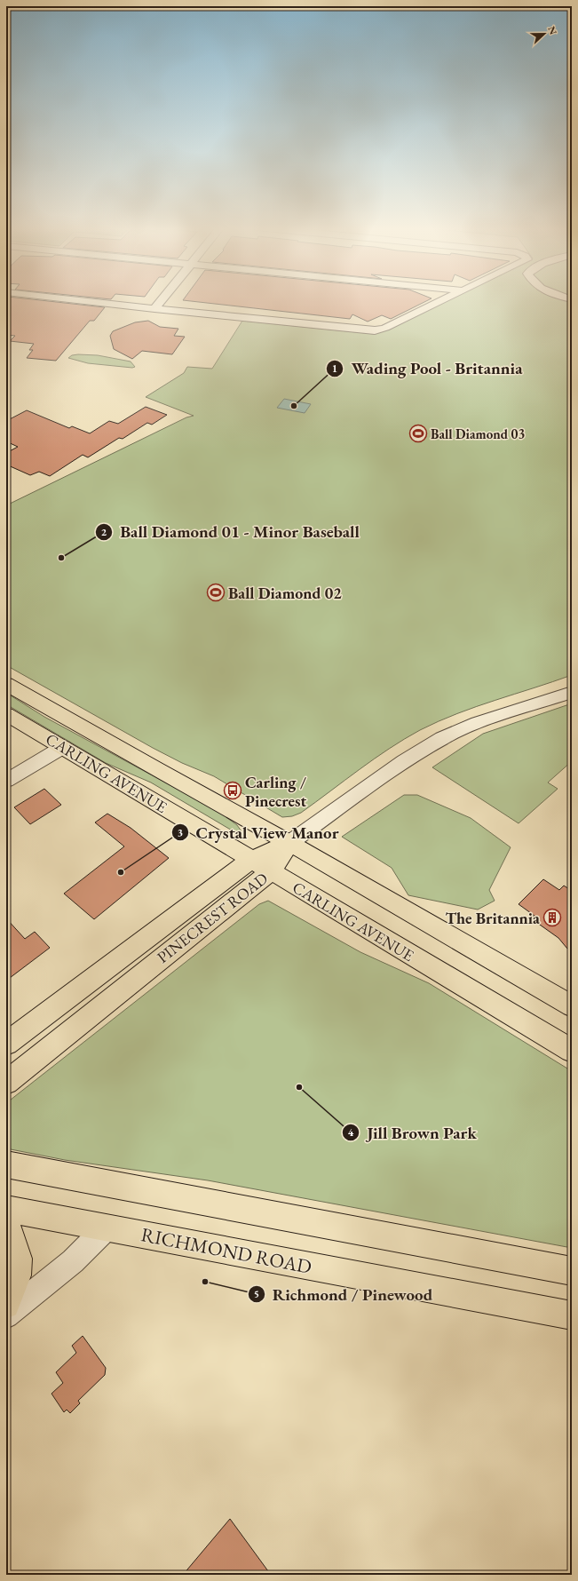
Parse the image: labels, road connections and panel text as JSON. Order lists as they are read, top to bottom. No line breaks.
{"streets":{"main road":["CARLING AVENUE","PINECREST ROAD","RICHMOND ROAD"]},"crossings":[["CARLING AVENUE","PINECREST ROAD"]],"places":{"other":["Wading Pool - Britannia","Ball Diamond 01 - Minor Baseball","Crystal View Manor","Jill Brown Park","Richmond / Pinewood"],"sports":["Ball Diamond 03","Ball Diamond 02"],"bus stop":["Carling / Pinecrest"],"building":["The Britannia"]},"north":"right"}
